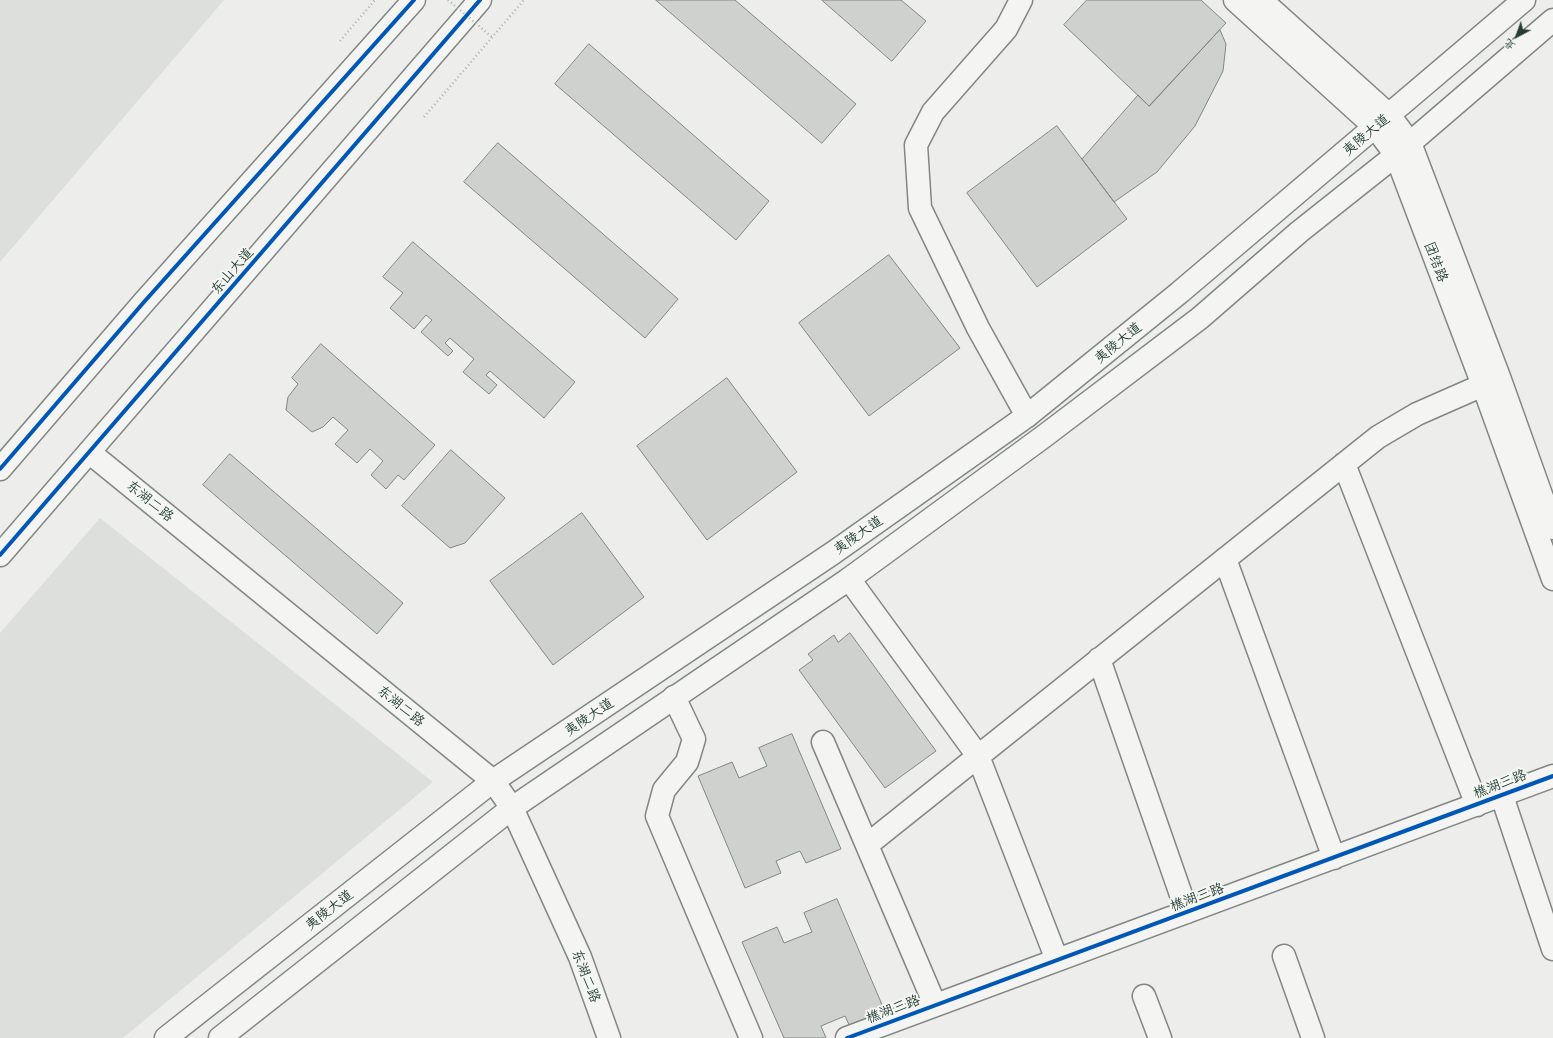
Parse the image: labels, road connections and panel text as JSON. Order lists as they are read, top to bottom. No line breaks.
{"streets":{"main road":["夷陵大道","团结路","东山大道","东湖二路","樵湖三路"]},"crossings":[["夷陵大道","团结路"],["夷陵大道","东湖二路"],["东山大道","东湖二路"]],"north":"bottom left"}
